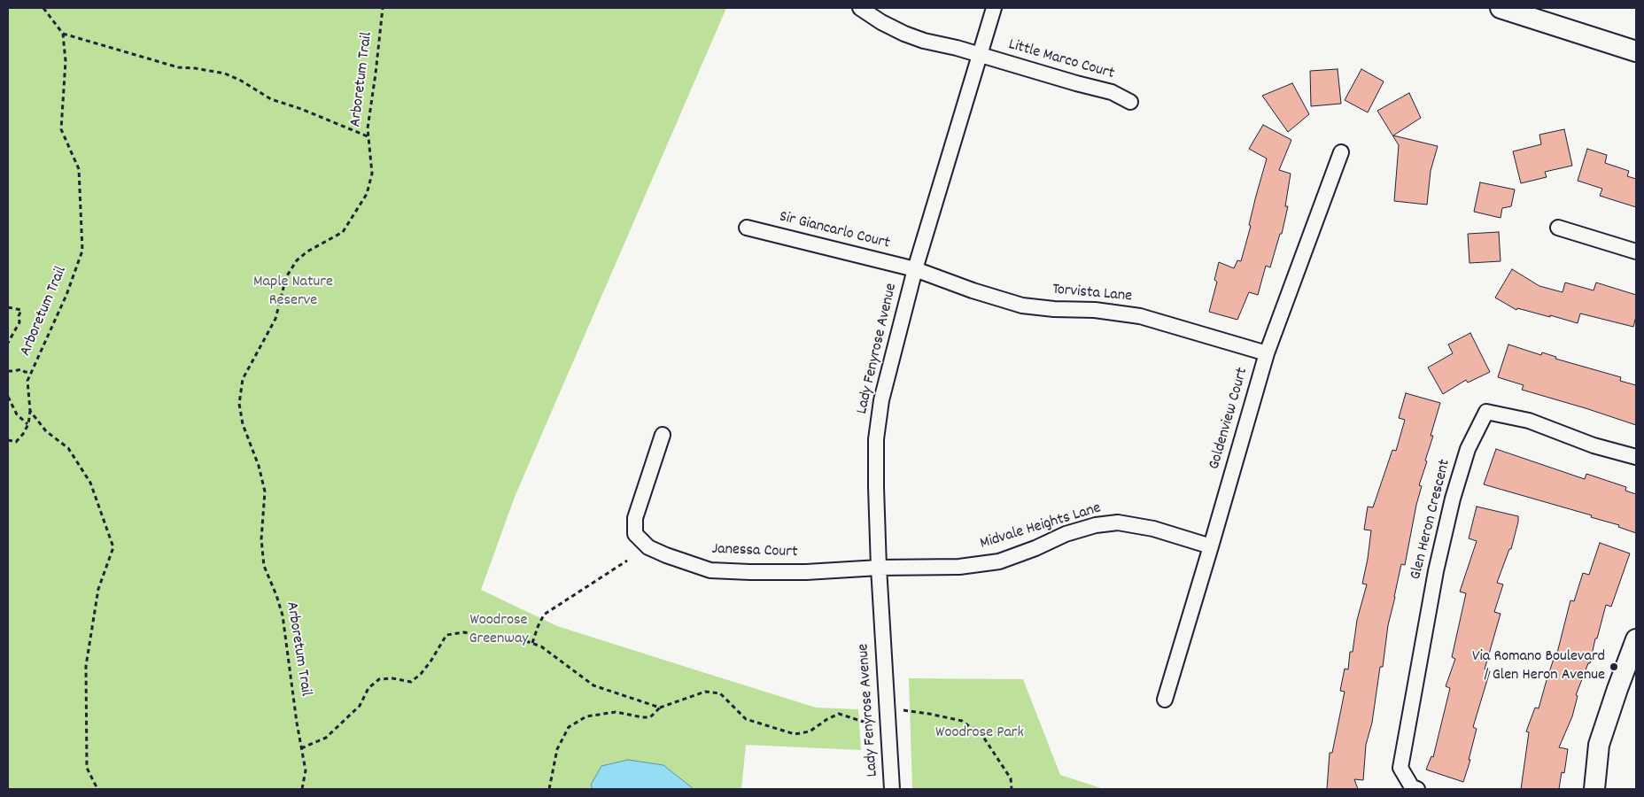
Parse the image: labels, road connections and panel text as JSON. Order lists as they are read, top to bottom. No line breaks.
{"streets":{"street":["Little Marco Court","Sir Giancarlo Court","Torvista Lane","Lady Fenyrose Avenue","Goldenview Court","Glen Heron Crescent","Midvale Heights Lane","Janessa Court"],"path":["Arboretum Trail"]},"crossings":[["Little Marco Court","Lady Fenyrose Avenue"],["Sir Giancarlo Court","Torvista Lane"],["Sir Giancarlo Court","Lady Fenyrose Avenue"],["Torvista Lane","Lady Fenyrose Avenue"],["Torvista Lane","Goldenview Court"],["Lady Fenyrose Avenue","Midvale Heights Lane"],["Lady Fenyrose Avenue","Janessa Court"],["Goldenview Court","Midvale Heights Lane"],["Midvale Heights Lane","Janessa Court"]],"parks":["Maple Nature Reserve","Woodrose Greenway","Woodrose Park"],"places":["Via Romano Boulevard / Glen Heron Avenue"]}
